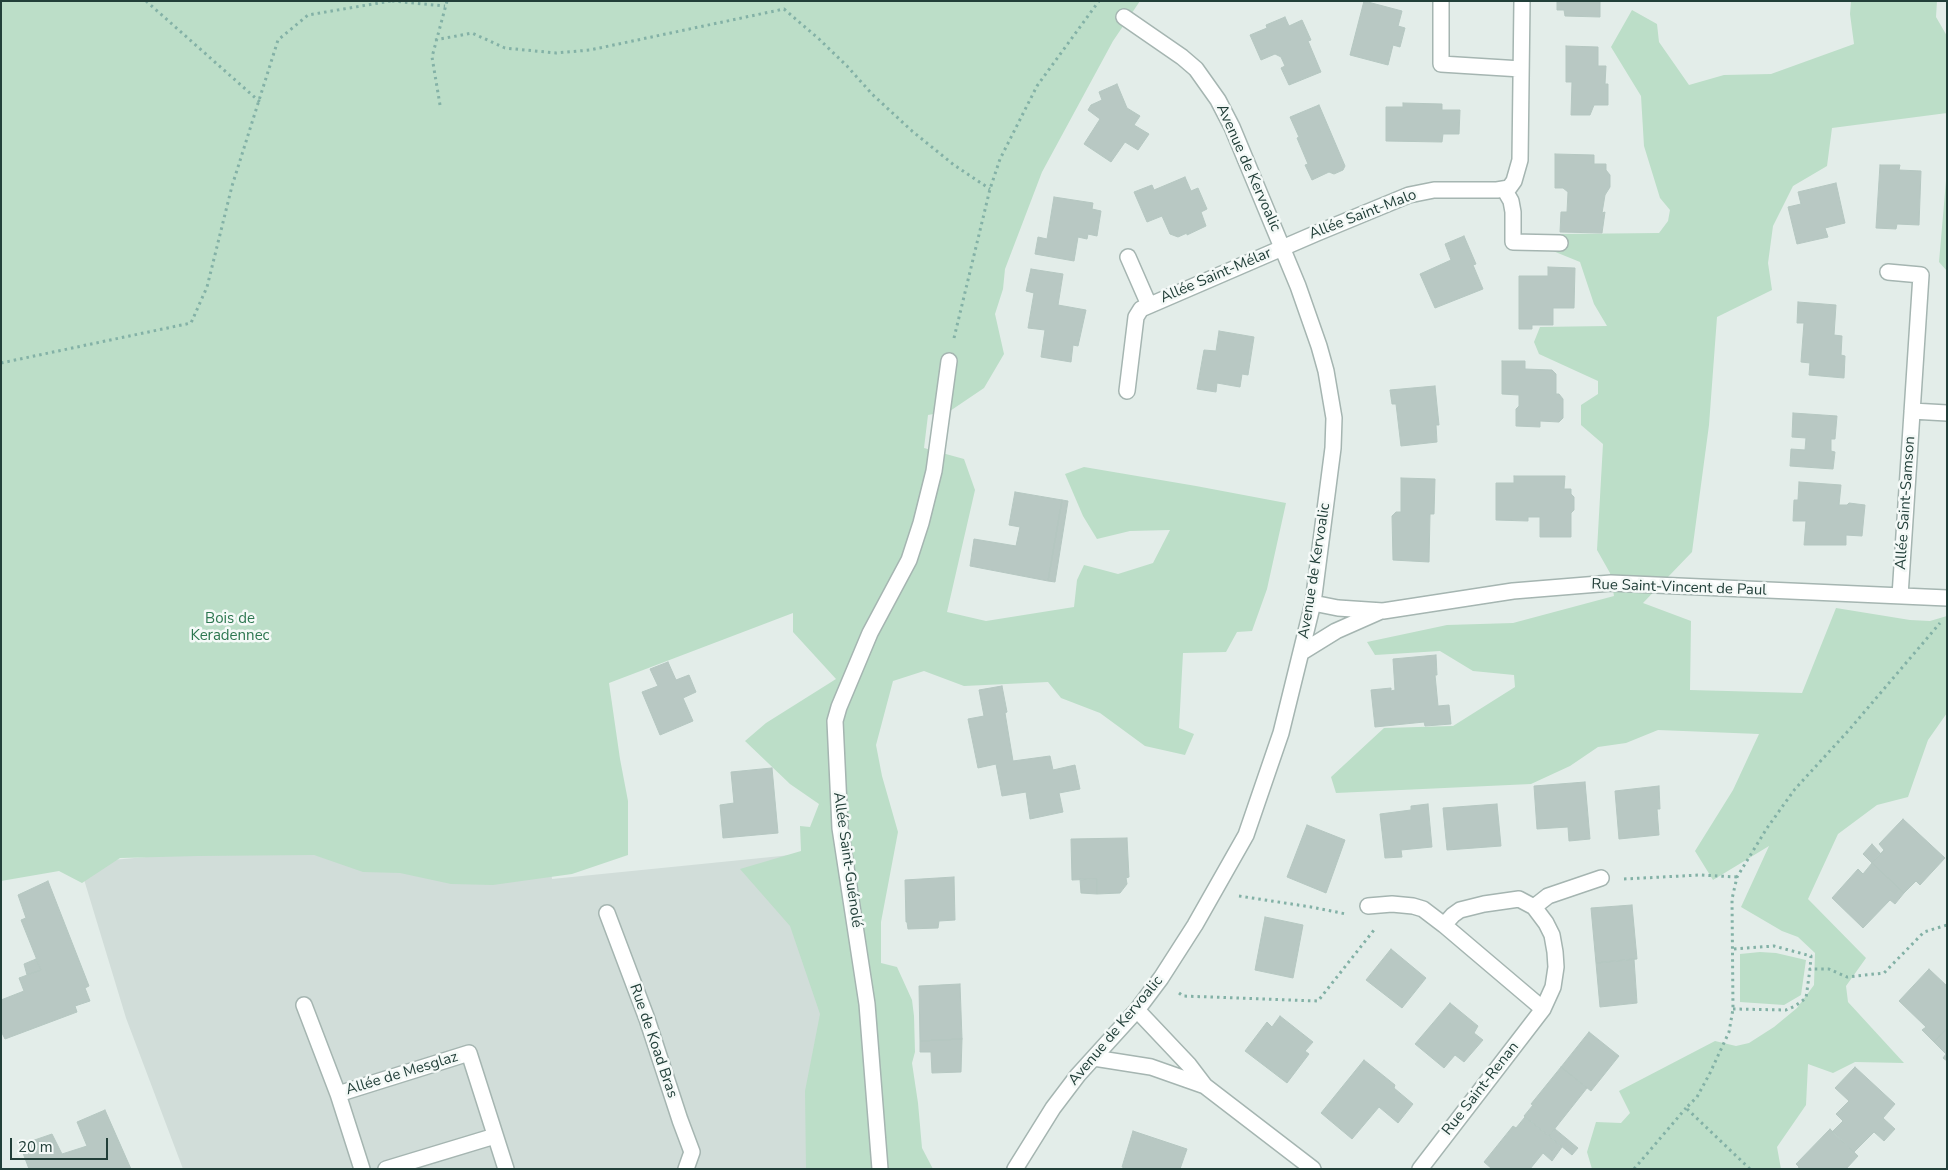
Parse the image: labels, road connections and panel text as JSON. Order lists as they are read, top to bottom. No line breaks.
{"streets":{"street":["Avenue de Kervoalic","Allée Saint-Malo","Allée Saint-Mélar","Allée Saint-Samson","Rue Saint-Vincent de Paul","Allée Saint-Guénolé","Rue de Koad Bras","Allée de Mesglaz","Rue Saint-Renan"]},"crossings":[["Avenue de Kervoalic","Allée Saint-Malo"],["Avenue de Kervoalic","Allée Saint-Mélar"],["Avenue de Kervoalic","Rue Saint-Vincent de Paul"],["Allée Saint-Malo","Allée Saint-Mélar"],["Allée Saint-Samson","Rue Saint-Vincent de Paul"]],"parks":["Bois de Keradennec"],"scale_bar":"20 m"}
